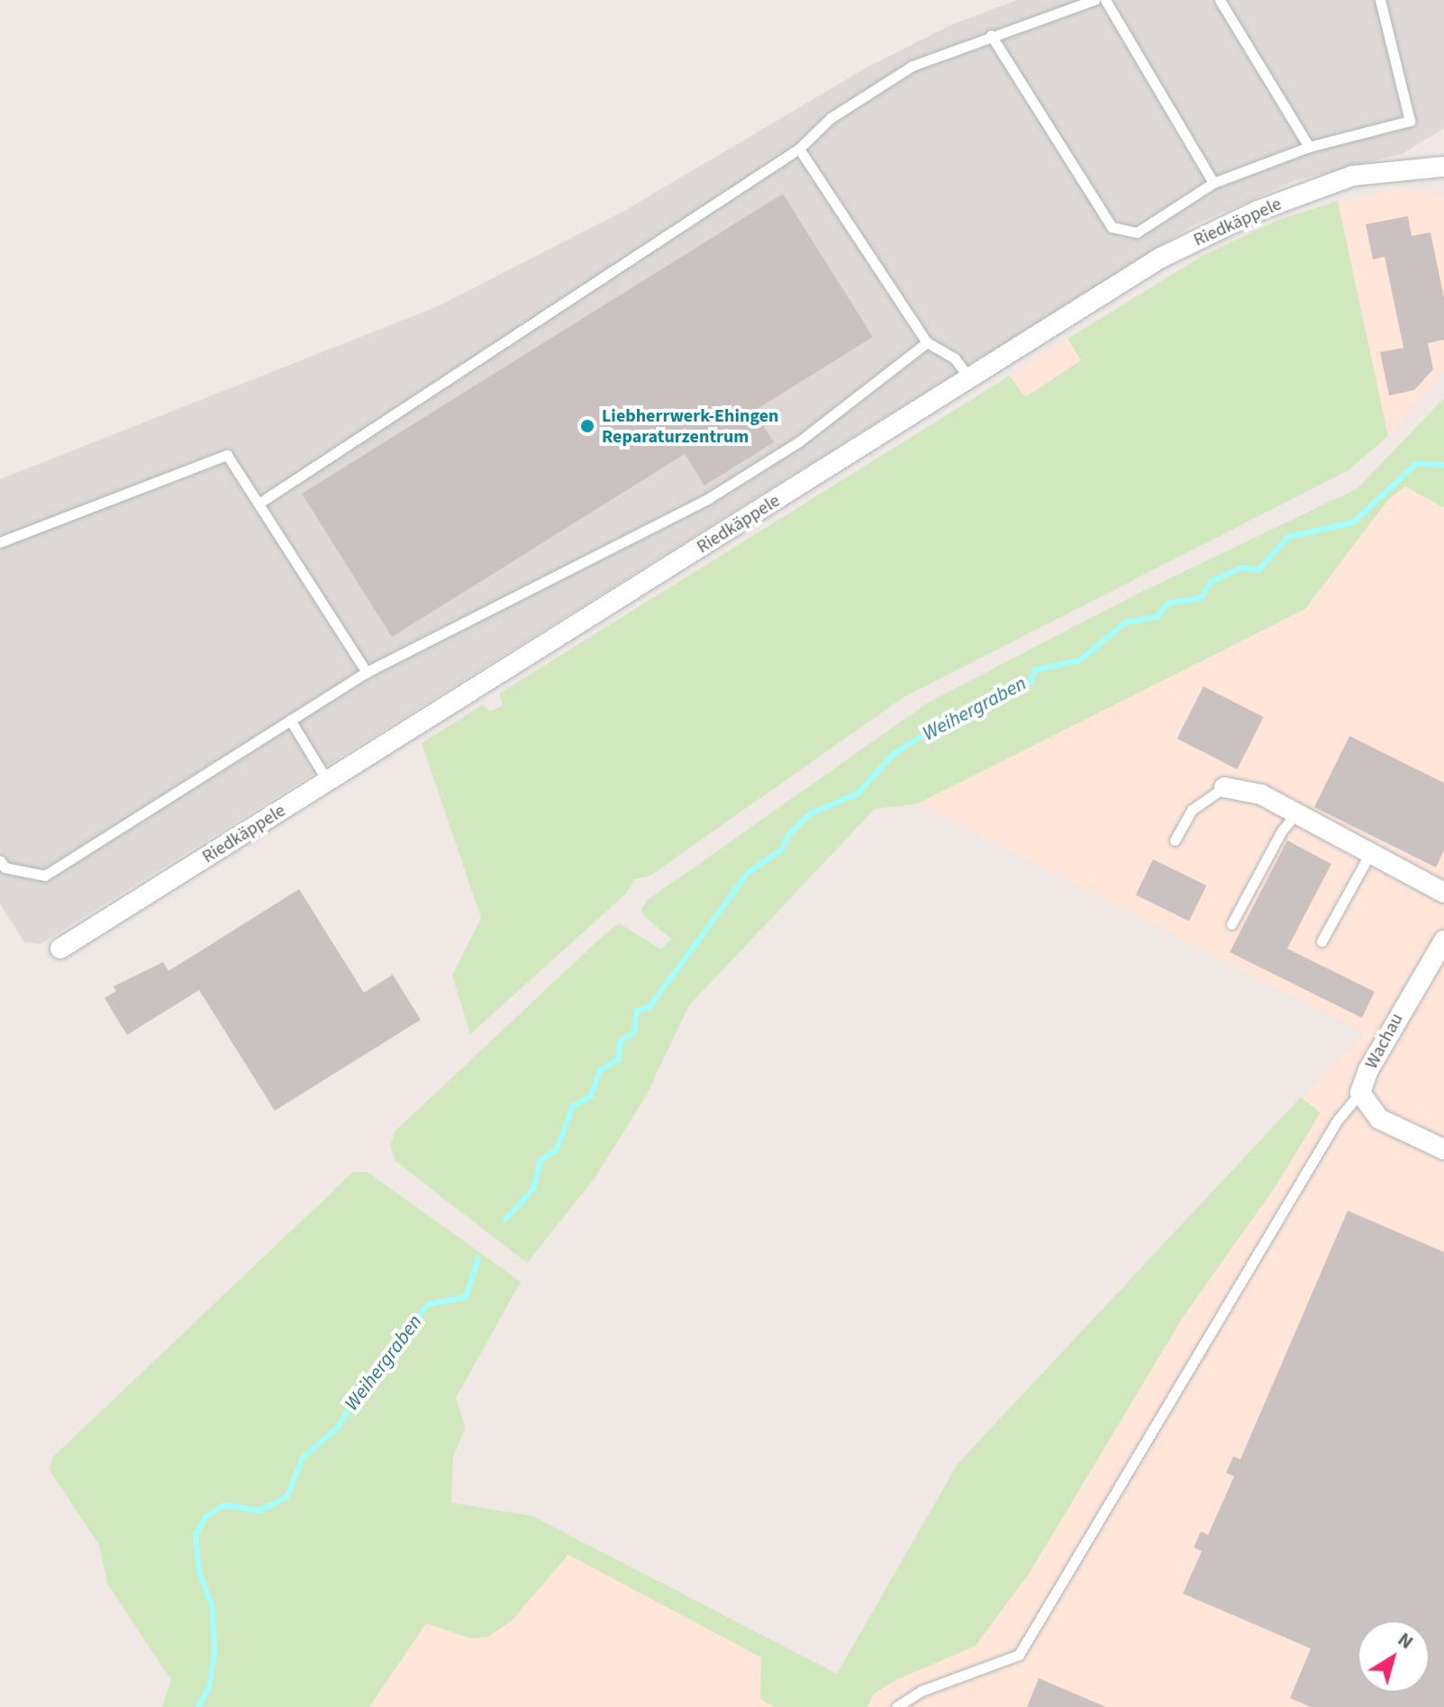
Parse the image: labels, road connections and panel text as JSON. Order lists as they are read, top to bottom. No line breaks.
{"streets":{"street":["Riedkäppele","Wachau"]},"water":["Weihergraben"],"places":["Liebherrwerk-Ehingen Reparaturzentrum"],"north":"top right"}
